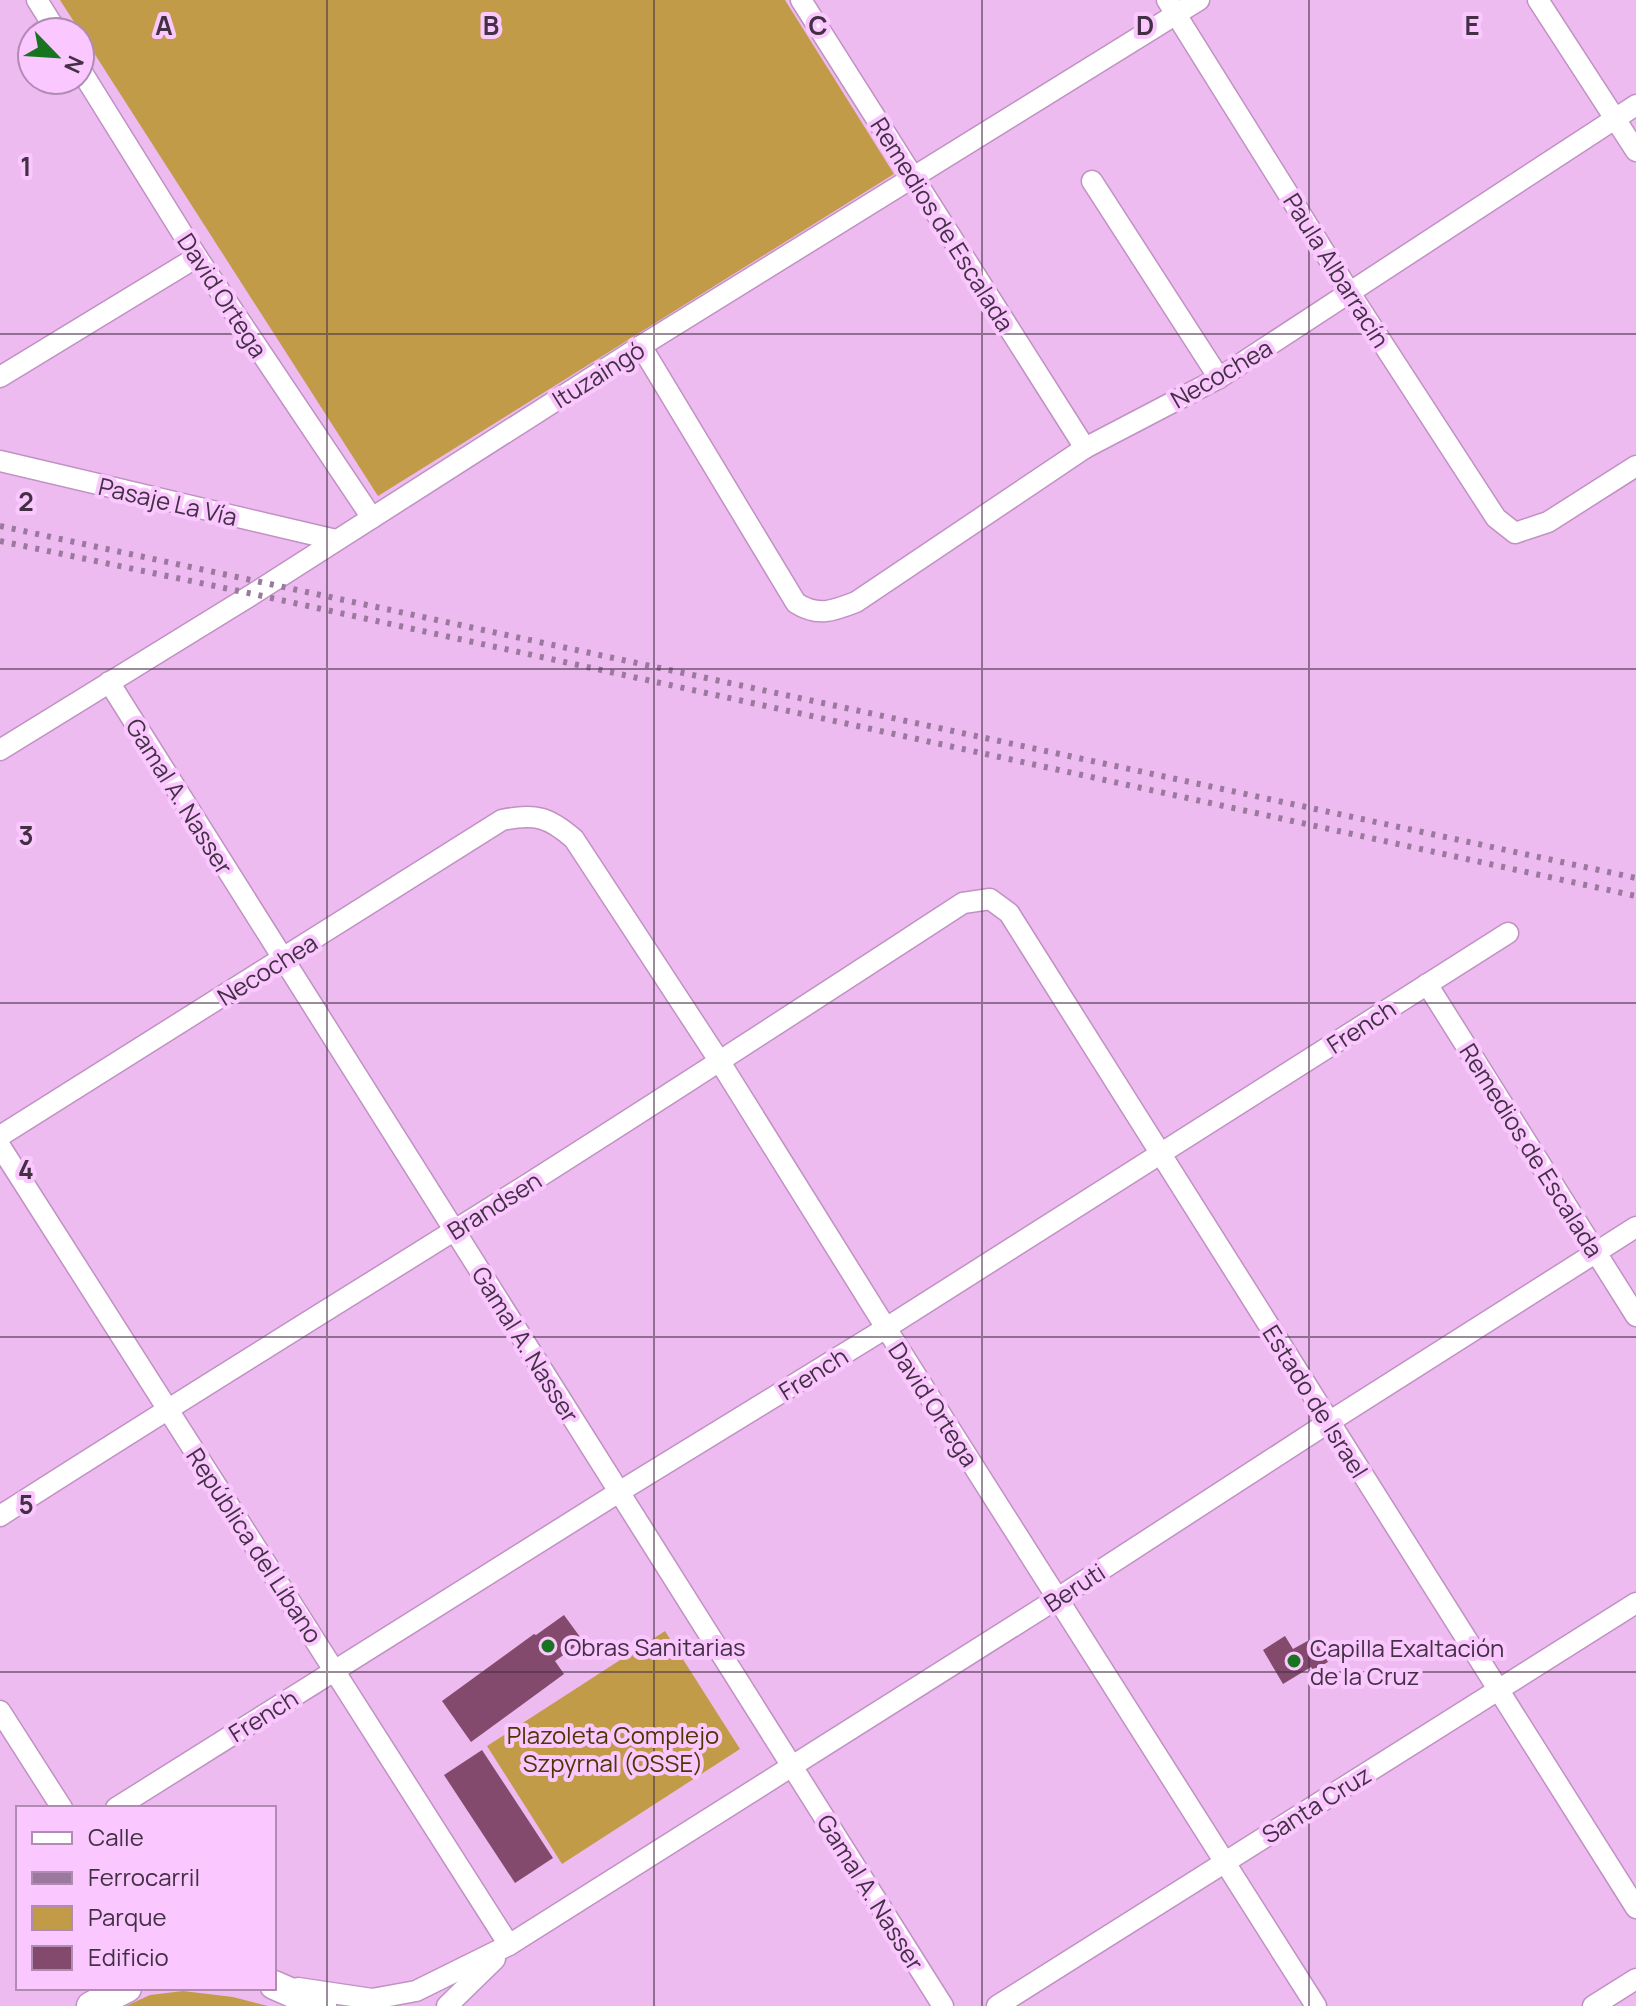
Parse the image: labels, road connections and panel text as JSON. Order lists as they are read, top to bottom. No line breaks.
{"streets":{"street":["Remedios de Escalada","Paula Albarracín","David Ortega","Necochea","Ituzaingó","Pasaje La Vía","Gamal A. Nasser","French","Brandsen","Estado de Israel","República del Líbano","Beruti","Santa Cruz"]},"crossings":[["Remedios de Escalada","Necochea"],["Remedios de Escalada","Ituzaingó"],["Remedios de Escalada","French"],["Remedios de Escalada","Beruti"],["Paula Albarracín","Necochea"],["Paula Albarracín","Ituzaingó"],["David Ortega","Necochea"],["David Ortega","Ituzaingó"],["David Ortega","French"],["David Ortega","Brandsen"],["David Ortega","Beruti"],["David Ortega","Santa Cruz"],["Necochea","Ituzaingó"],["Necochea","Gamal A. Nasser"],["Ituzaingó","Pasaje La Vía"],["Ituzaingó","Gamal A. Nasser"],["Gamal A. Nasser","French"],["Gamal A. Nasser","Brandsen"],["Gamal A. Nasser","Beruti"],["French","Estado de Israel"],["French","República del Líbano"],["Brandsen","Estado de Israel"],["Brandsen","República del Líbano"],["Estado de Israel","Beruti"],["Estado de Israel","Santa Cruz"],["República del Líbano","Beruti"]],"parks":["Plazoleta Complejo Szpyrnal (OSSE)"],"places":["Obras Sanitarias","Capilla Exaltación de la Cruz"],"legend":["Calle","Ferrocarril","Parque","Edificio"],"north":"bottom right","grid":{"columns":["A","B","C","D","E"],"rows":["1","2","3","4","5"]}}
